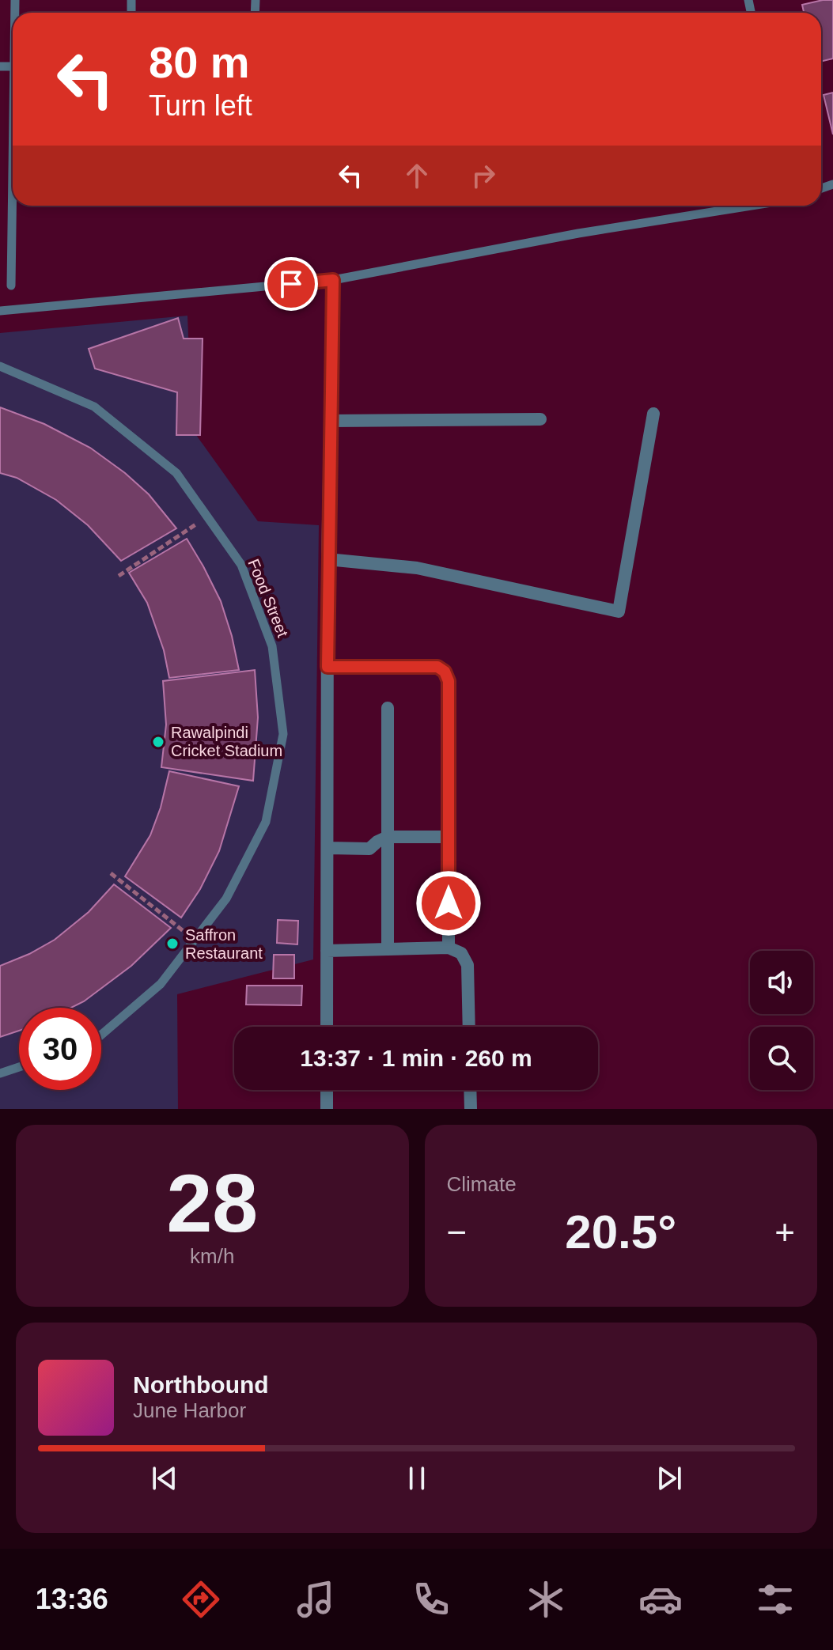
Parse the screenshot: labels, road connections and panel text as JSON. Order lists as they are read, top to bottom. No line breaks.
{"streets":{"lane":["Food Street"]},"places":["Rawalpindi Cricket Stadium","Saffron Restaurant"],"page":{"turn":["80 m","Turn left"],"limit":"30","trip":"13:37 · 1 min · 260 m","tile":[["28","km/h"],"Climate"],"heat":["−","20.5°","+"],"song":["Northbound","June Harbor"],"tabs":"13:36"}}
